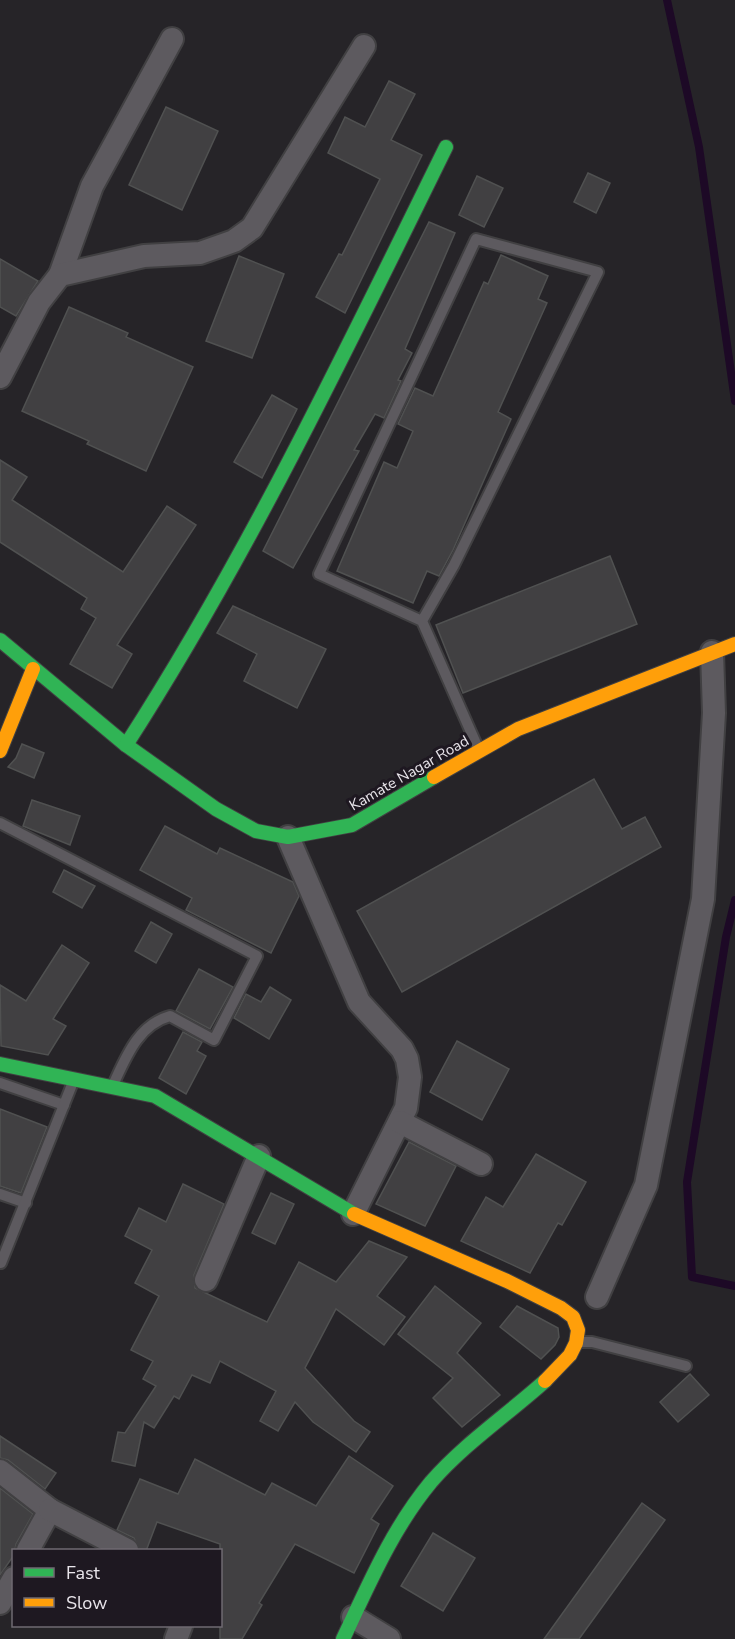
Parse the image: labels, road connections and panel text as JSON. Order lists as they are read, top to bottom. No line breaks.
{"streets":{"street":["Kamate Nagar Road"]},"legend":["Fast","Slow"]}
